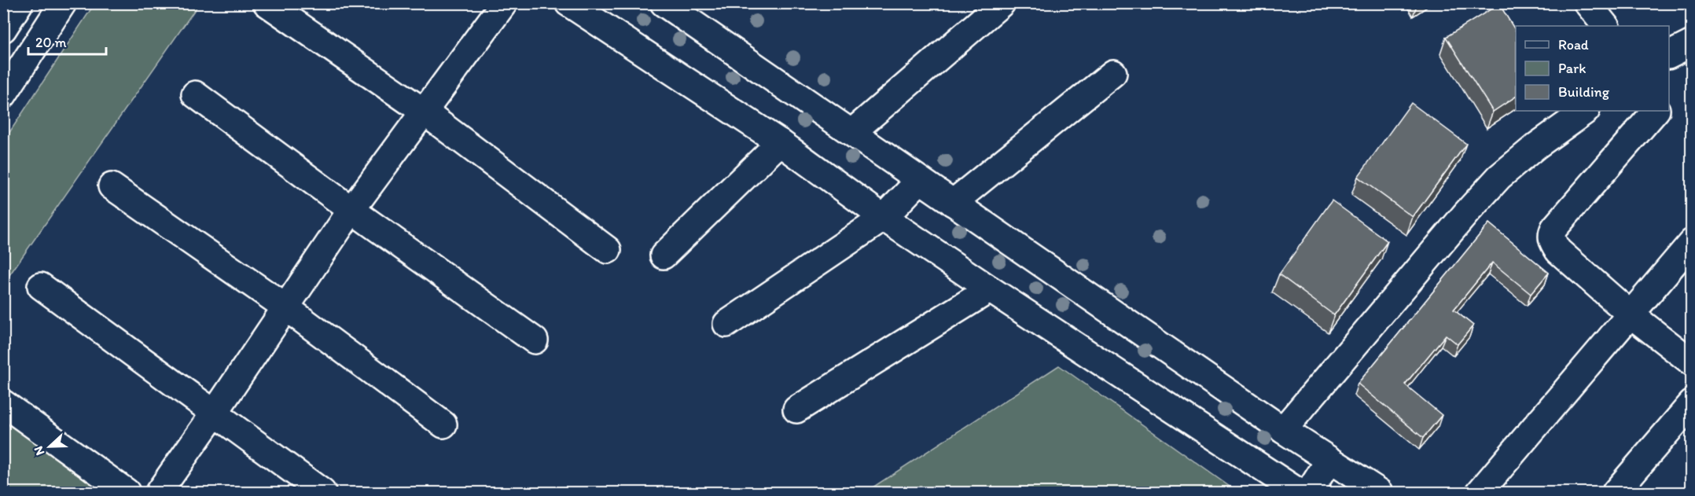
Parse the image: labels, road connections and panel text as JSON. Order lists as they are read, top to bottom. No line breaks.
{"legend":["Road","Park","Building"],"scale_bar":"20 m","north":"left"}
